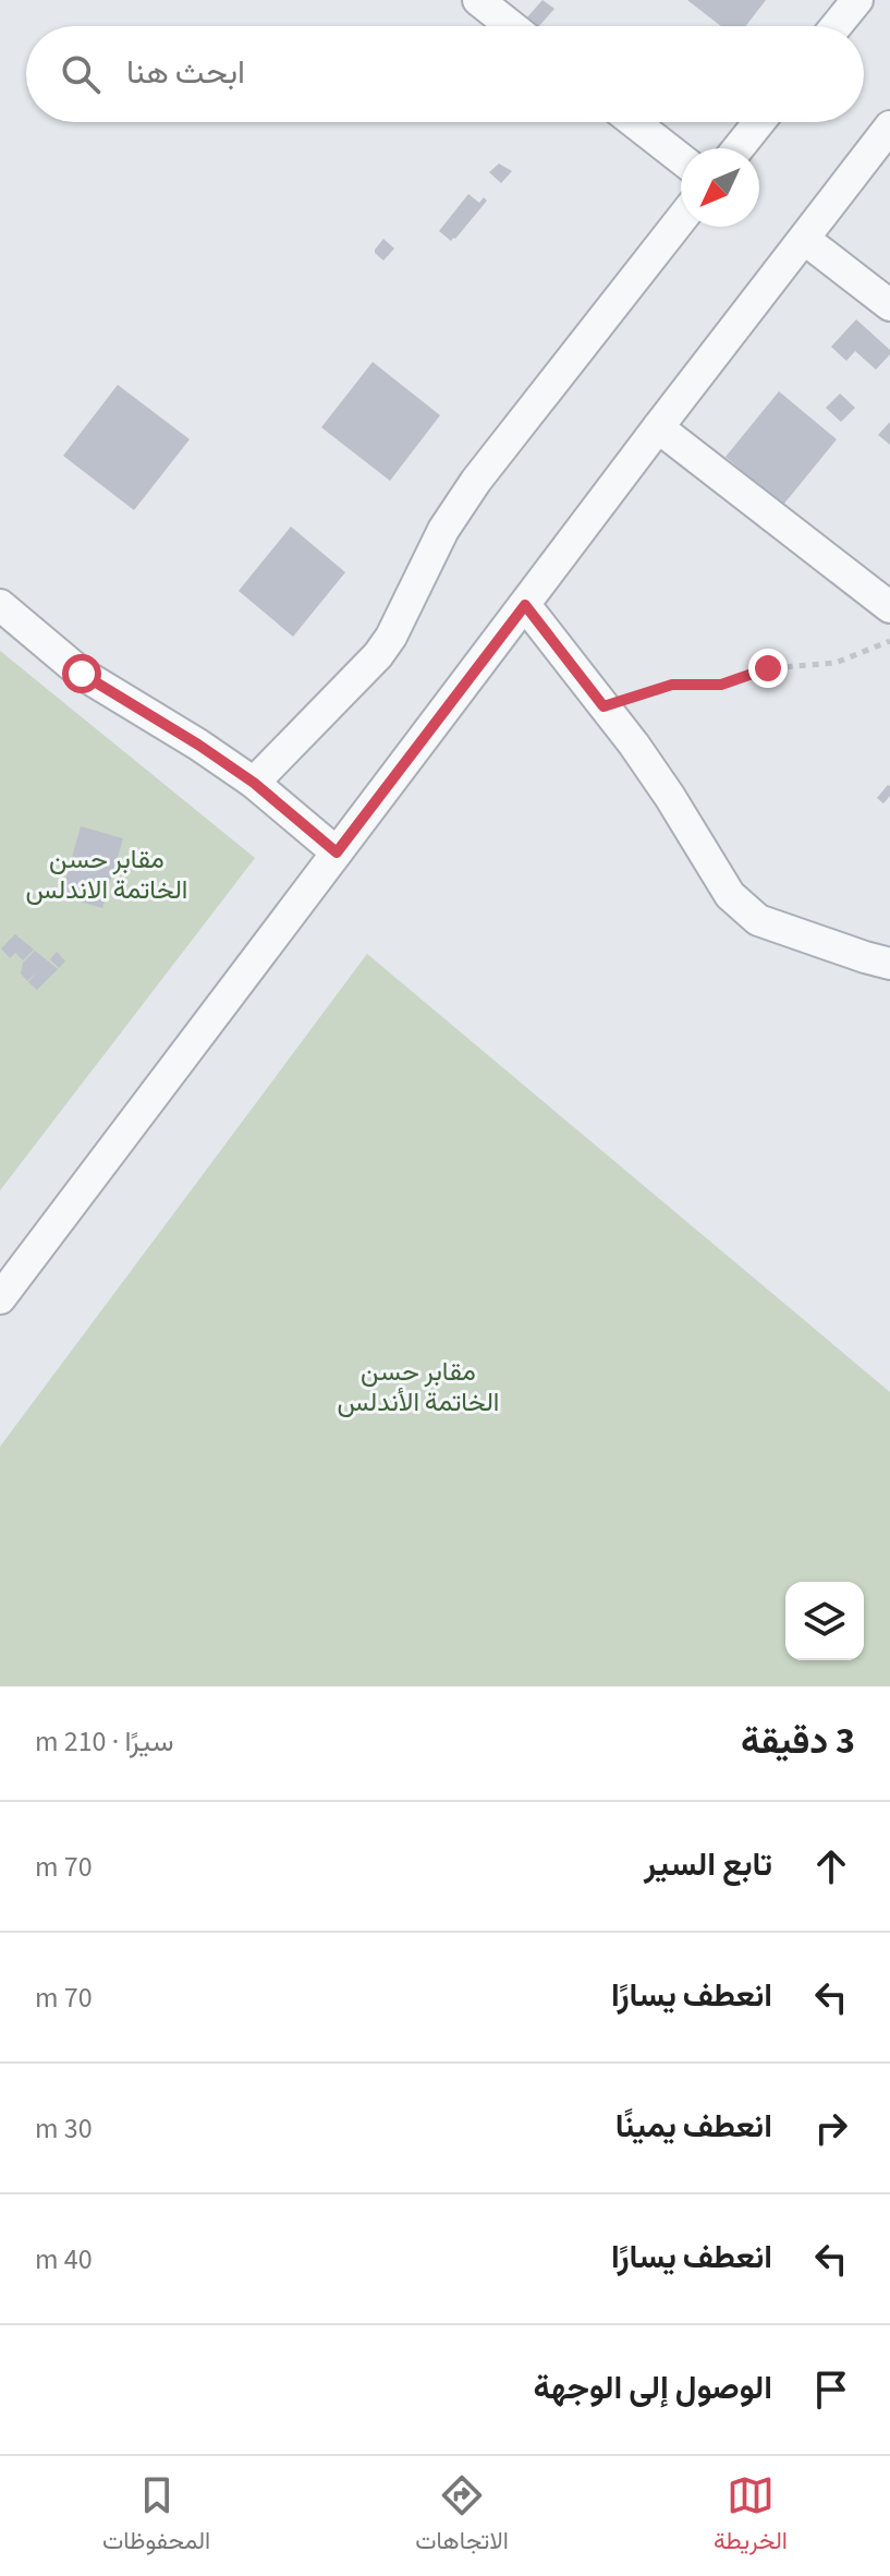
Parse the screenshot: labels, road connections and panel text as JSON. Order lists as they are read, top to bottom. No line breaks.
{"parks":["مقابر حسن الخاتمة الاندلس","مقابر حسن الخاتمة الأندلس"],"north":"bottom left","page":{"search":"ابحث هنا","heading":["3 دقيقة","سيرًا · 210 m"],"list":[["تابع السير","70 m"],["انعطف يسارًا","70 m"],["انعطف يمينًا","30 m"],["انعطف يسارًا","40 m"],"الوصول إلى الوجهة"],"nav":["الخريطة","الاتجاهات","المحفوظات"]}}
